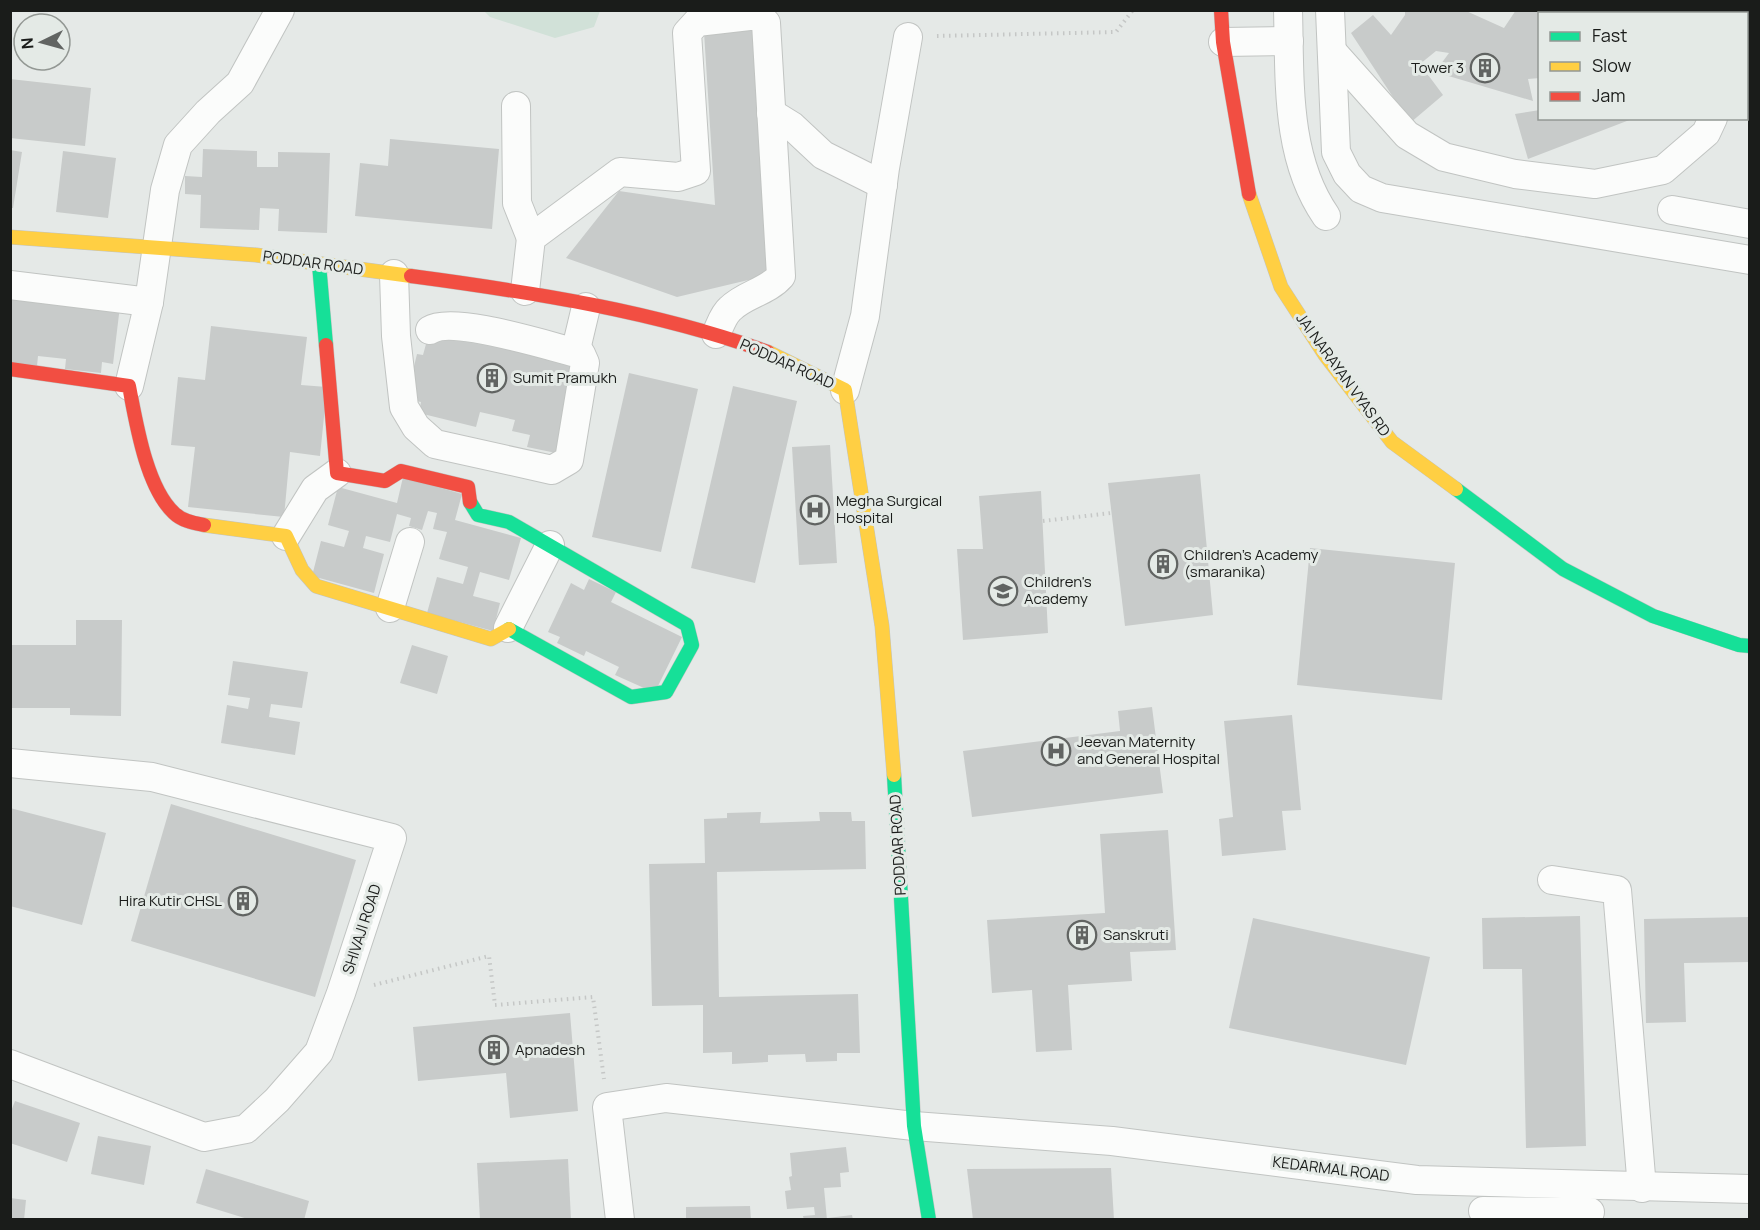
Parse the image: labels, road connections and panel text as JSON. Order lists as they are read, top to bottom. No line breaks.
{"streets":{"street":["PODDAR ROAD","JAI NARAYAN VYAS RD","SHIVAJI ROAD","KEDARMAL ROAD"]},"crossings":[["PODDAR ROAD","KEDARMAL ROAD"]],"places":{"building":["Tower 3","Sumit Pramukh","Children's Academy (smaranika)","Hira Kutir CHSL","Sanskruti","Apnadesh"],"hospital":["Megha Surgical Hospital","Jeevan Maternity and General Hospital"],"school or university":["Children's Academy"]},"legend":["Fast","Slow","Jam"],"north":"left"}
